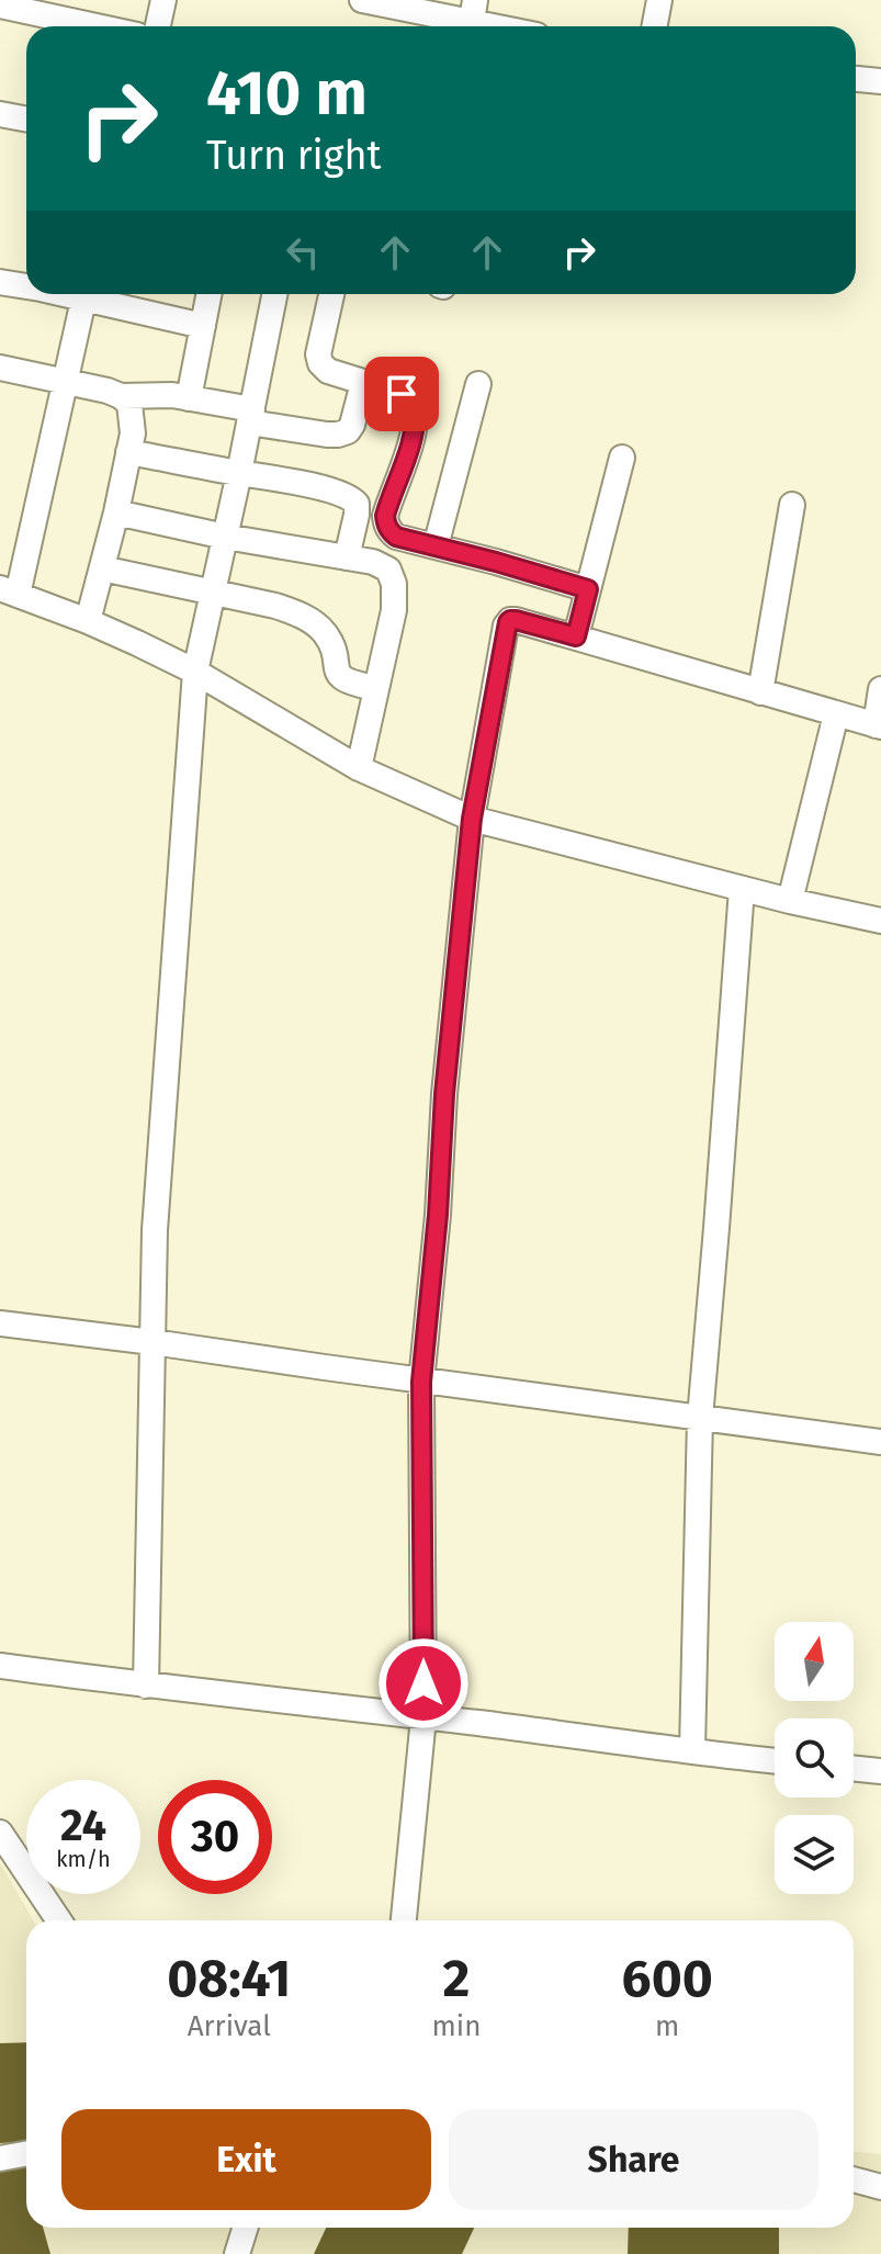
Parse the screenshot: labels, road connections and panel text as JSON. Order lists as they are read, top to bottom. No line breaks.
{"north":"top","page":{"turn":["410 m","Turn right"],"speed":"24 km/h","limit":"30","eta":["08:41","Arrival","2","min","600","m"],"buttons":["Exit","Share"]}}
